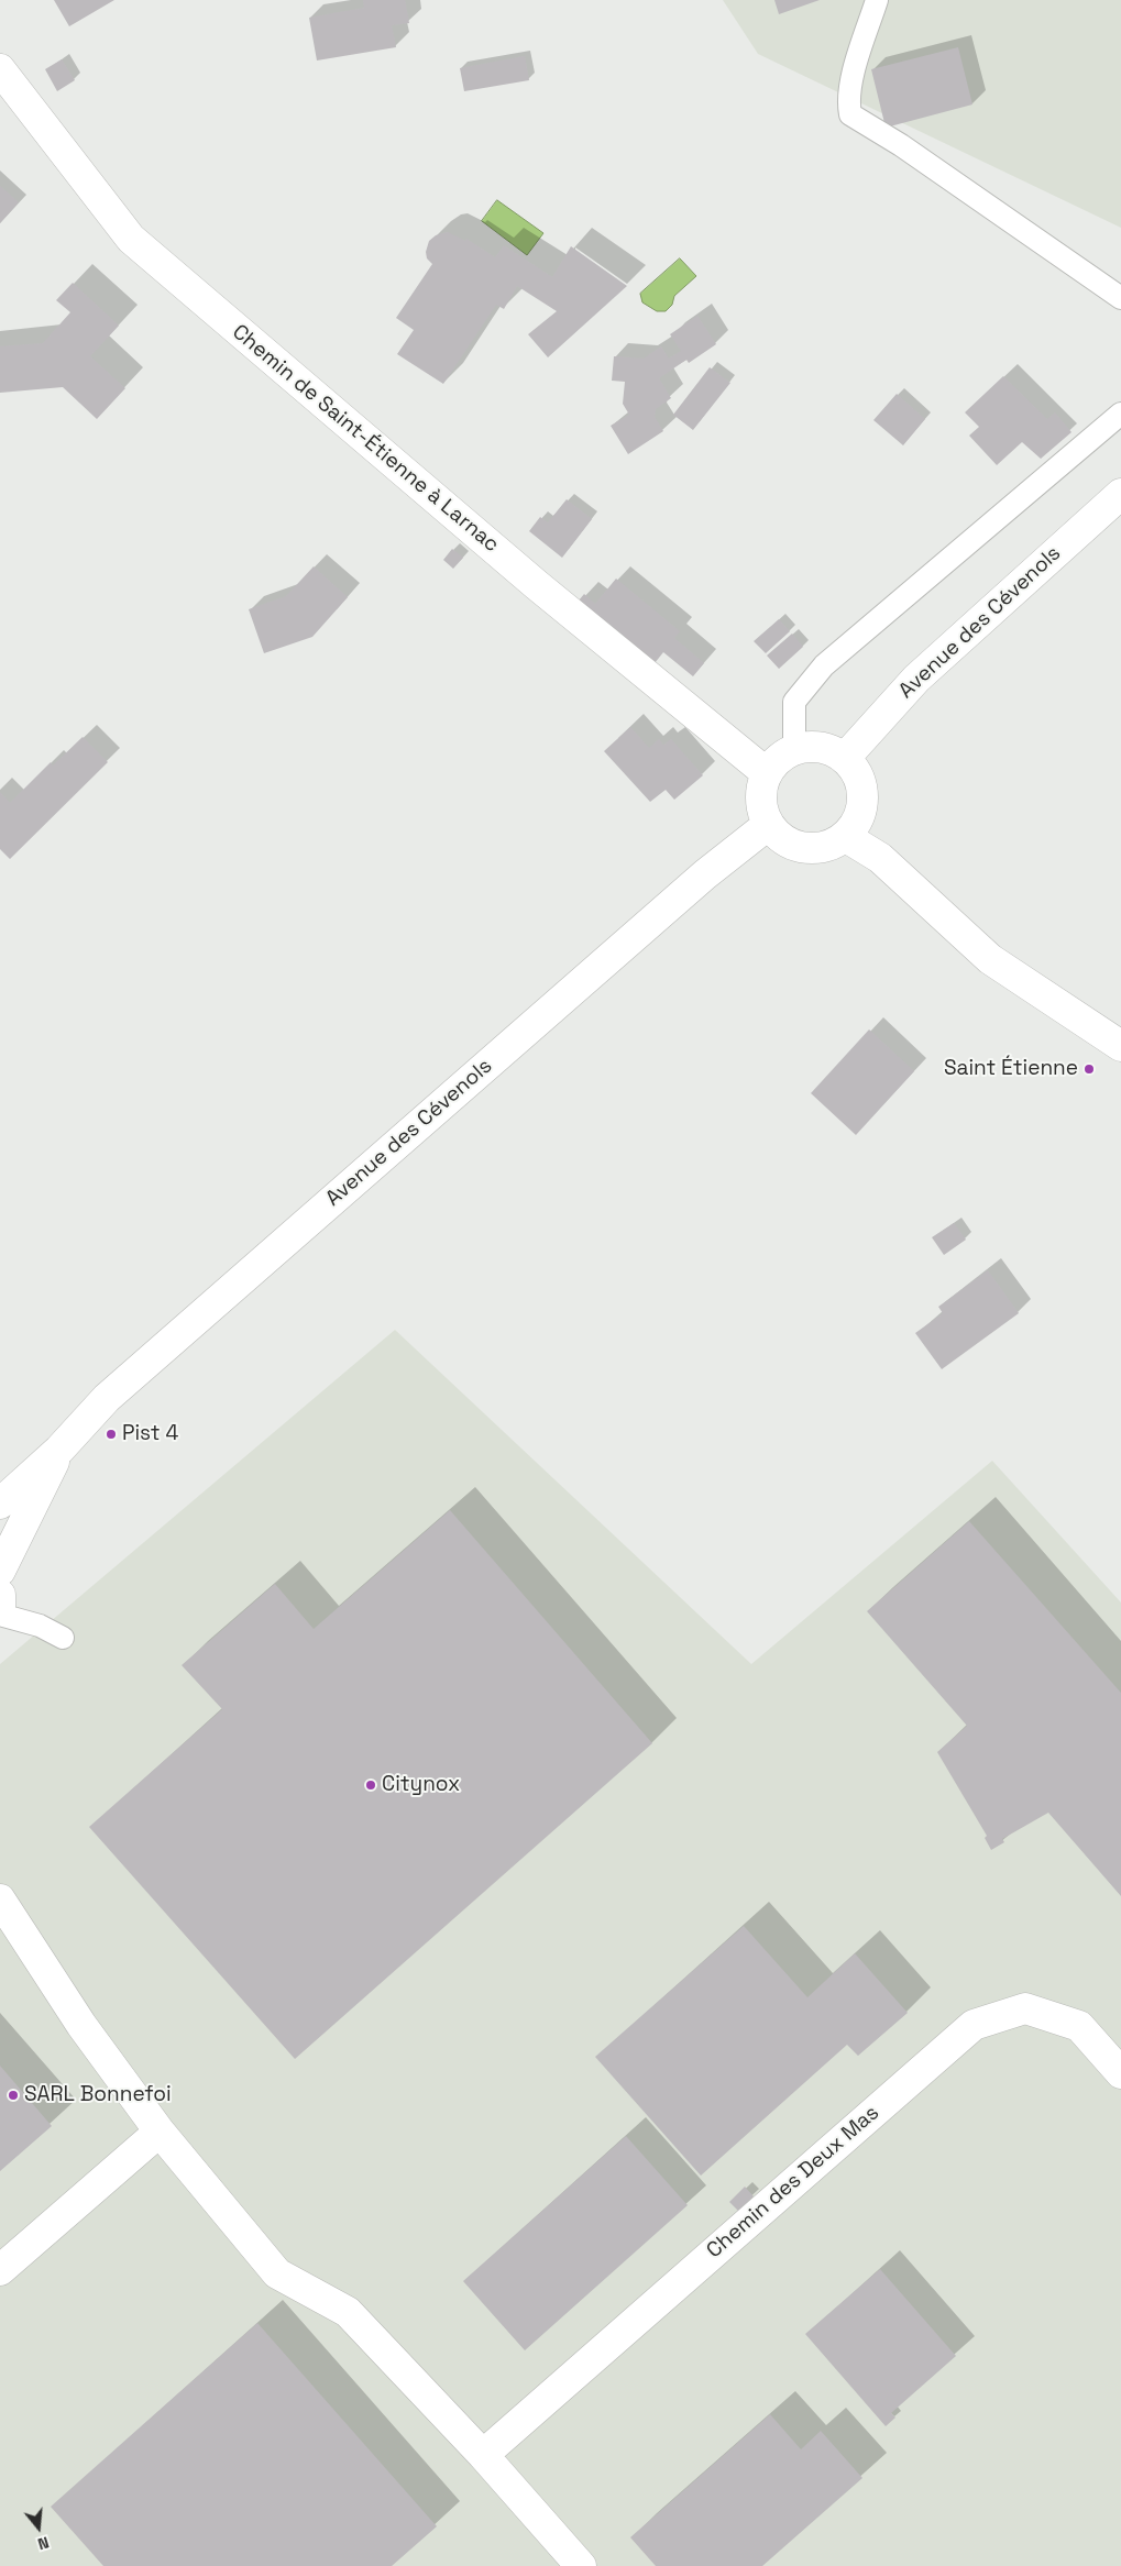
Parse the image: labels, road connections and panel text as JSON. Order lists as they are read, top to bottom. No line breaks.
{"streets":{"street":["Chemin de Saint-Étienne à Larnac","Avenue des Cévenols","Chemin des Deux Mas"]},"crossings":[["Chemin de Saint-Étienne à Larnac","Avenue des Cévenols"]],"places":["Saint Étienne","Pist 4","Citynox","SARL Bonnefoi"],"north":"bottom"}
